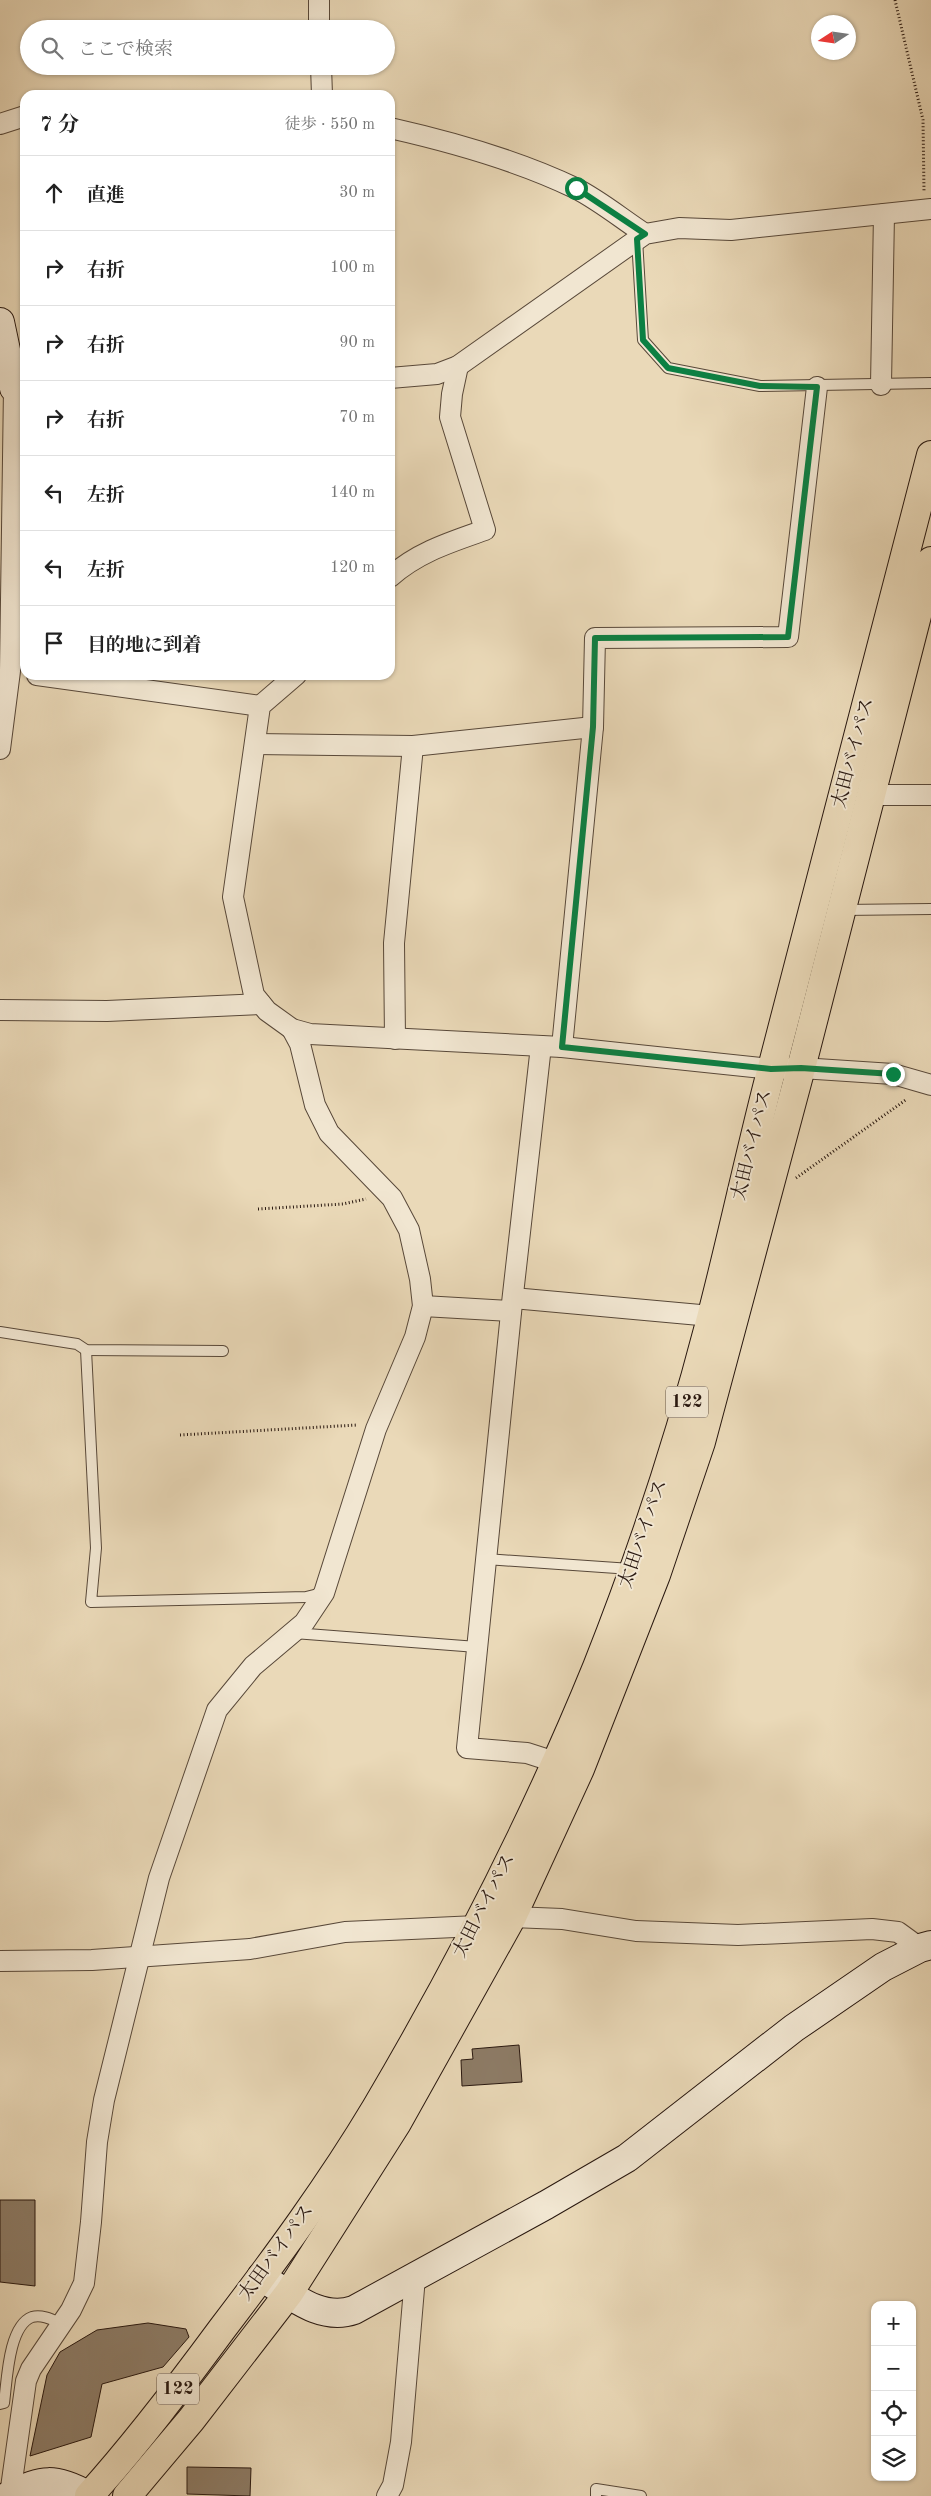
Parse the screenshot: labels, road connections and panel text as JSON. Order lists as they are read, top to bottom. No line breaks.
{"streets":{"highway":["太田バイパス","122"]},"north":"left","page":{"search":"ここで検索","heading":["7 分","徒歩 · 550 m"],"list":[["直進","30 m"],["右折","100 m"],["右折","90 m"],["右折","70 m"],["左折","140 m"],["左折","120 m"],"目的地に到着"],"map_buttons":["+","−"]}}
